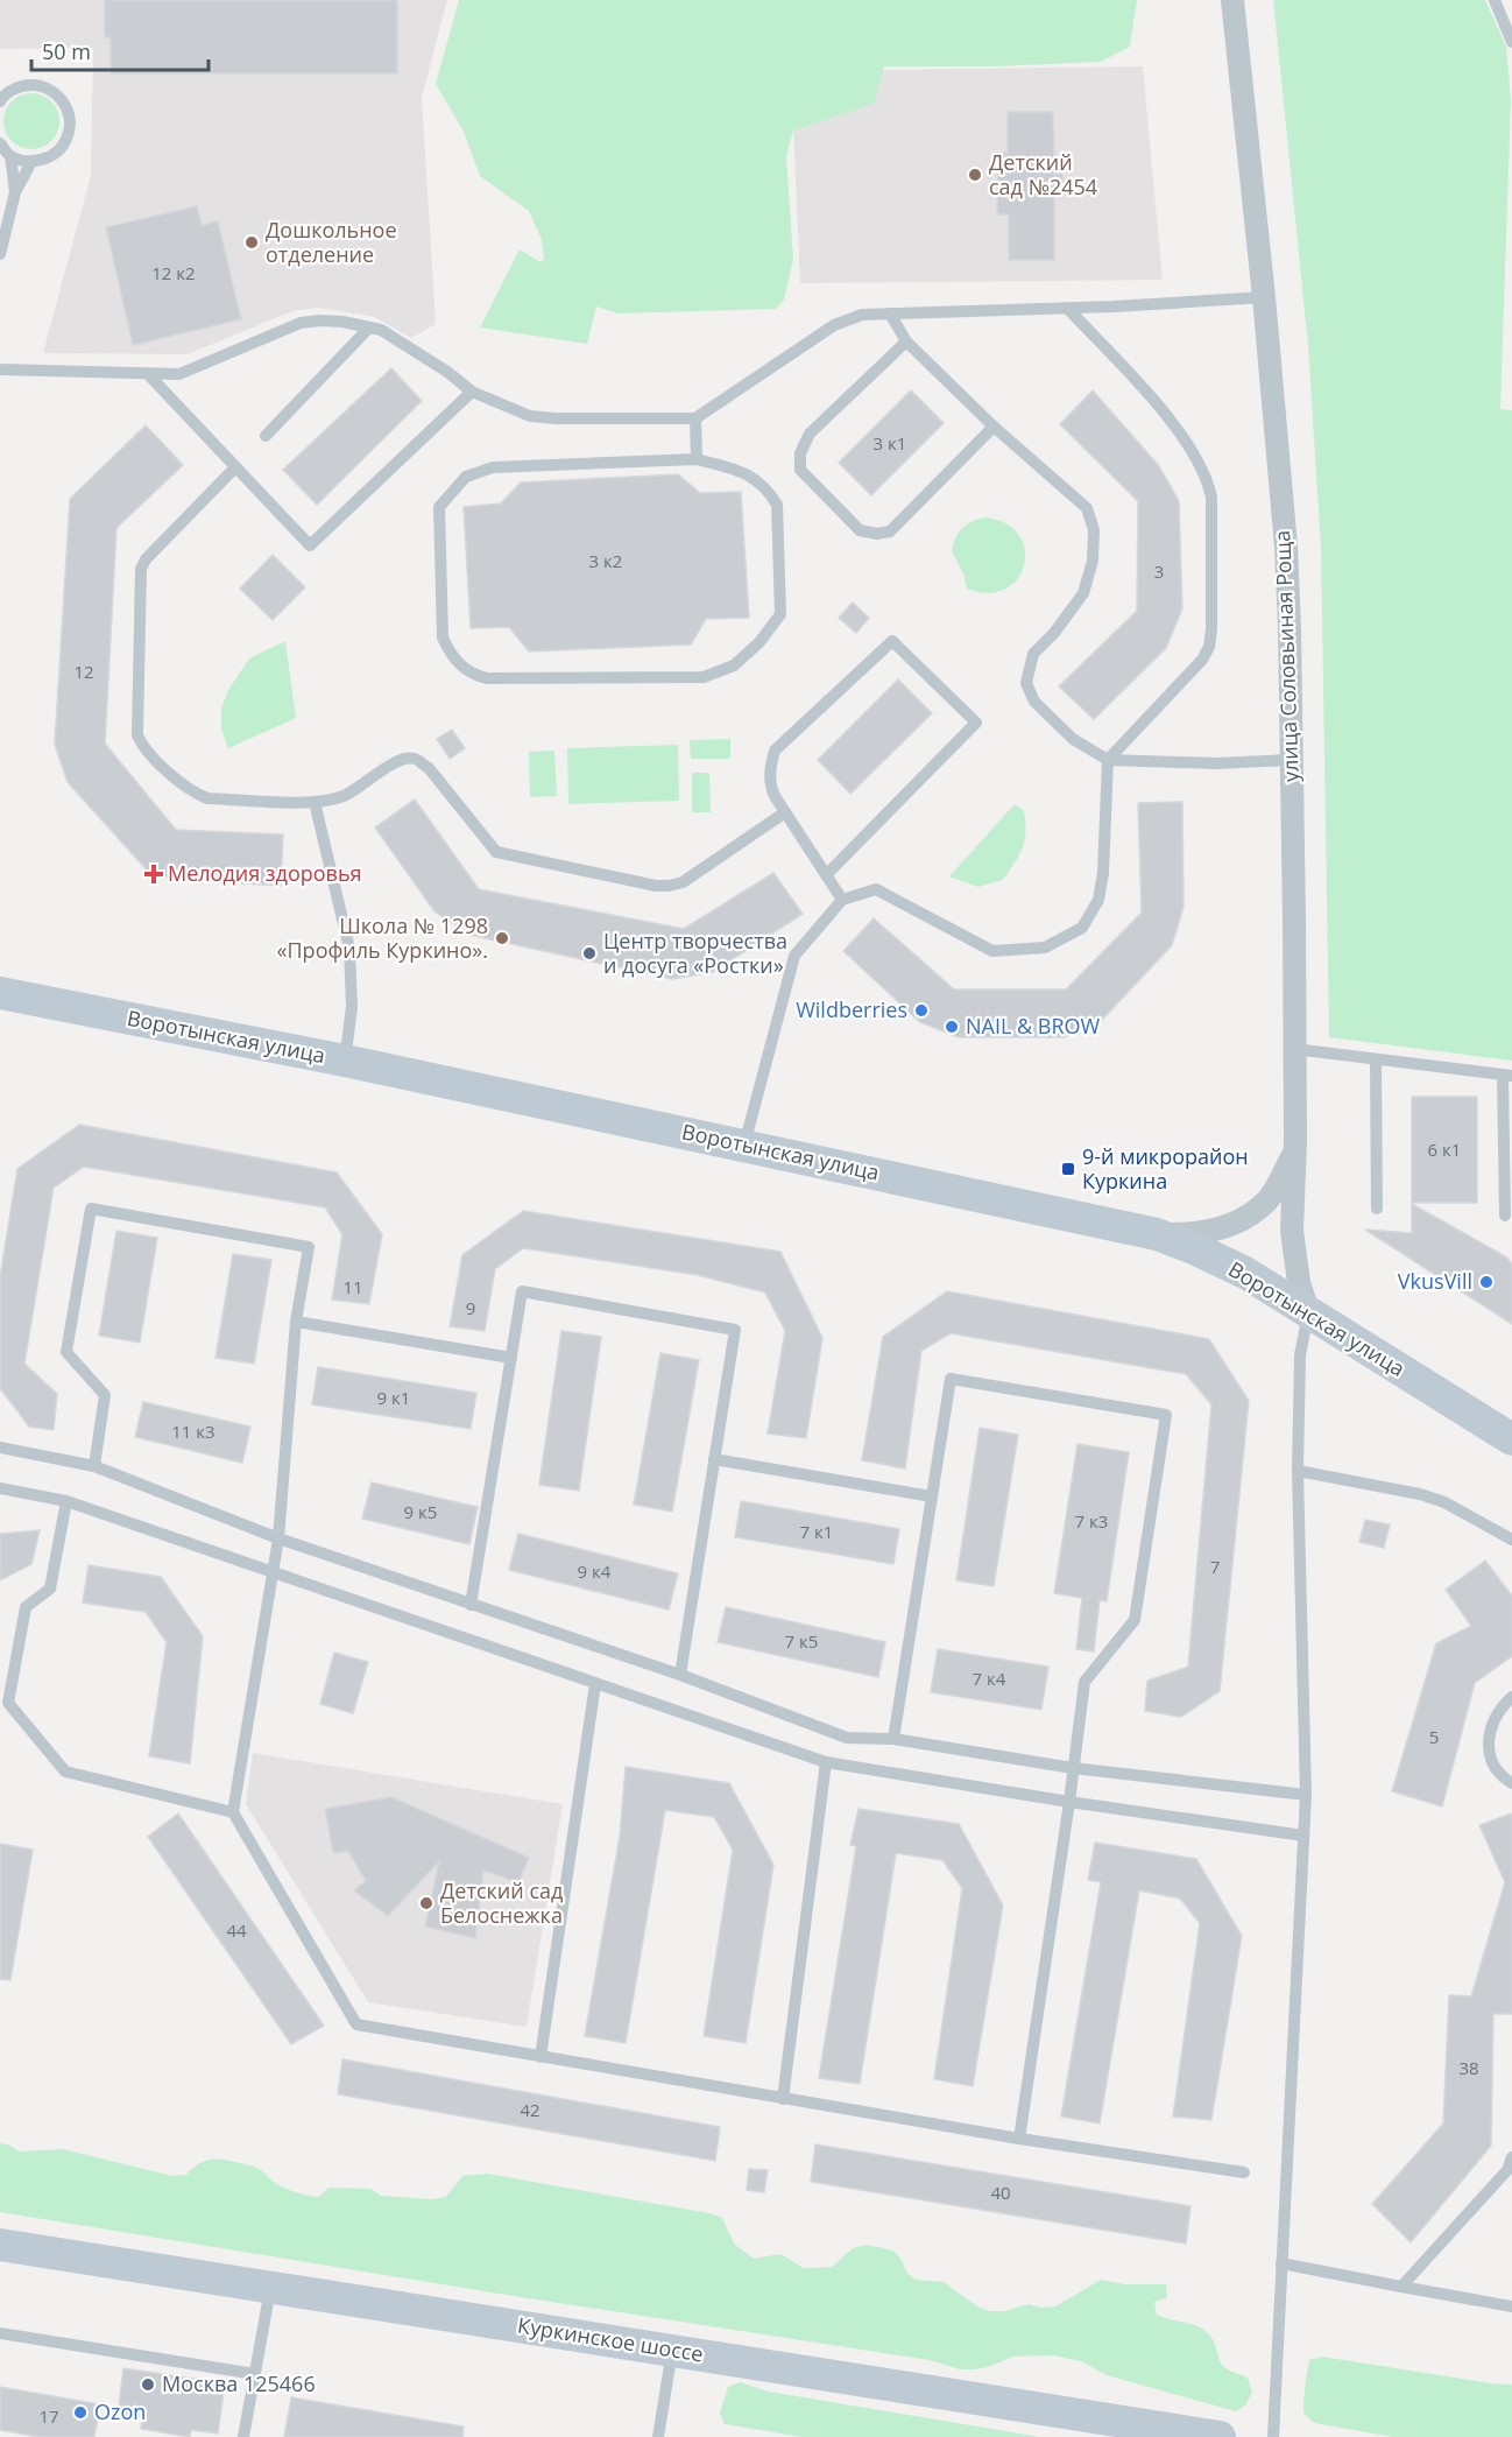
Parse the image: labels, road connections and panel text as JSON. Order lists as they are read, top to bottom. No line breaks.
{"streets":{"street":["улица Соловьиная Роща","Воротынская улица","Куркинское шоссе"]},"crossings":[["улица Соловьиная Роща","Воротынская улица"]],"places":{"other":["Детский сад №2454","Дошкольное отделение","Школа № 1298 «Профиль Куркино».","Центр творчества и досуга «Ростки»","Wildberries","NAIL & BROW","VkusVill","Детский сад Белоснежка","Москва 125466","Ozon"],"health":["Мелодия здоровья"],"transit":["9-й микрорайон Куркина"]},"house_numbers":["12 к2","3 к1","3 к2","3","12","6 к1","11","9","9 к1","11 к3","9 к5","7 к3","7 к1","7","9 к4","7 к5","7 к4","5","44","38","42","40","17"],"scale_bar":"50 m"}
